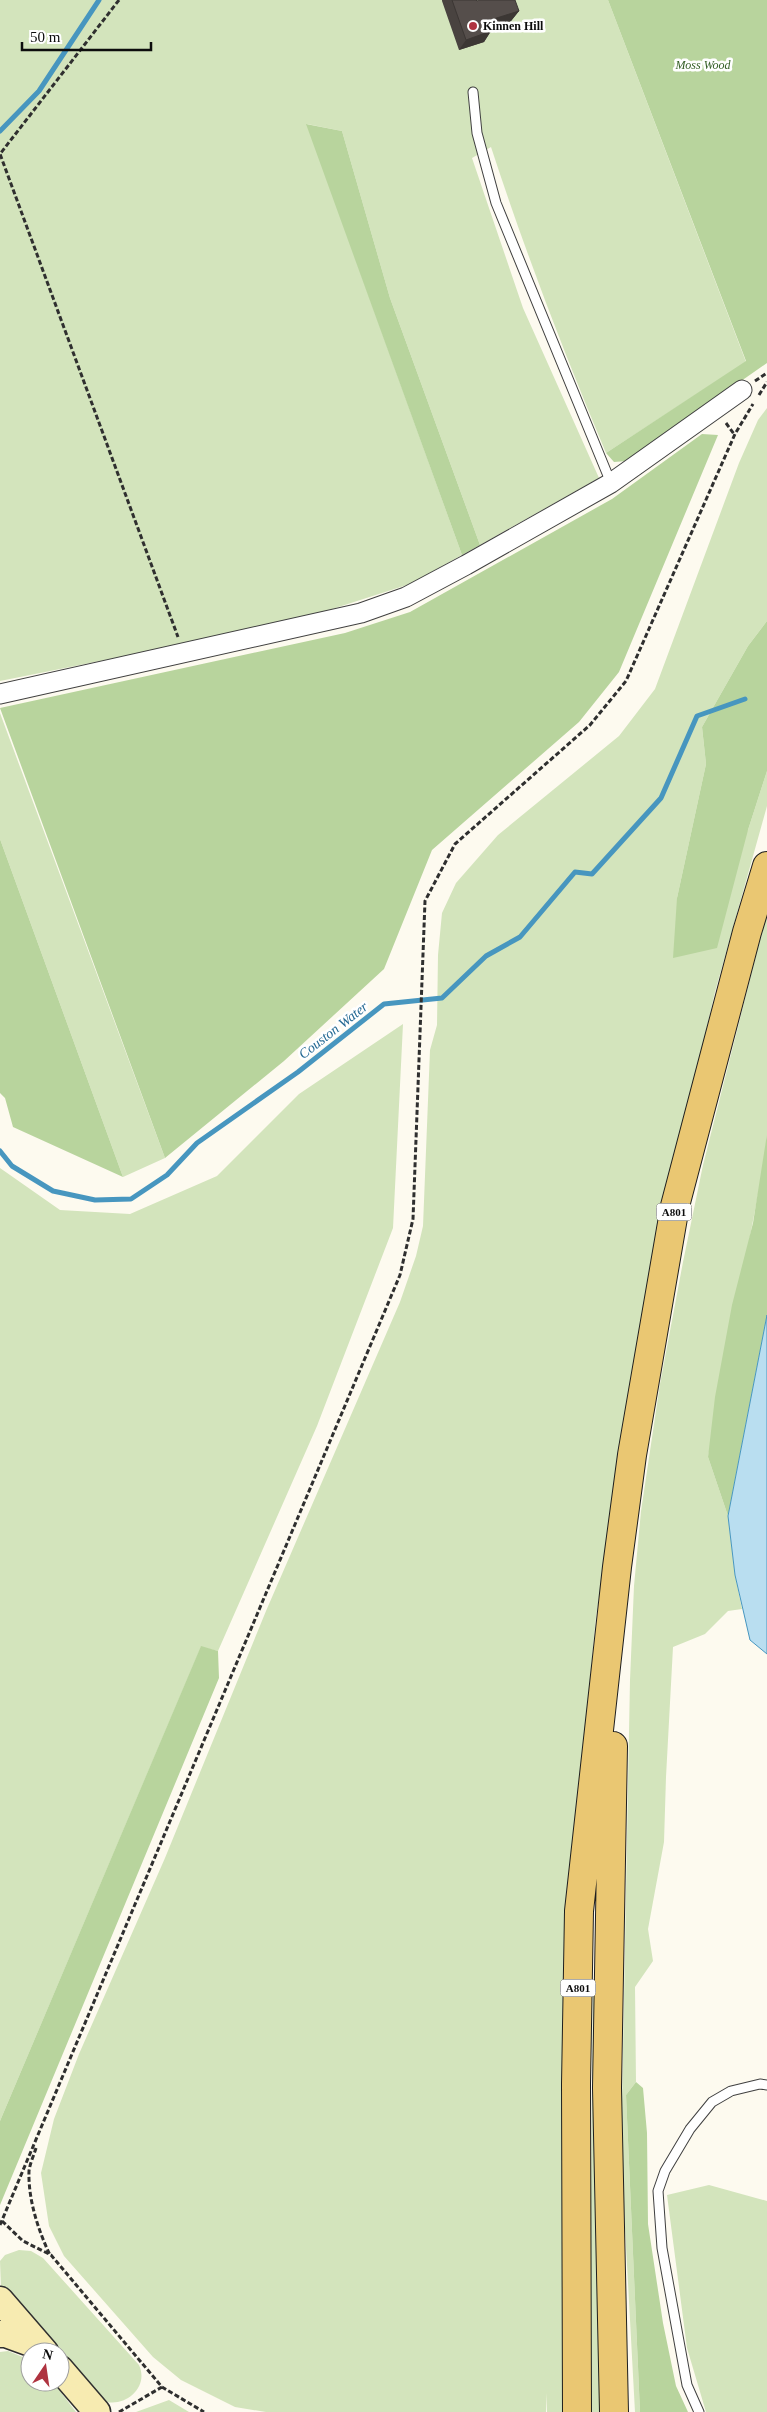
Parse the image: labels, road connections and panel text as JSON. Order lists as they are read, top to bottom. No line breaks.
{"streets":{"main road":["A801"]},"water":["Couston Water"],"parks":["Moss Wood"],"places":["Kinnen Hill"],"scale_bar":"50 m","north":"top"}
